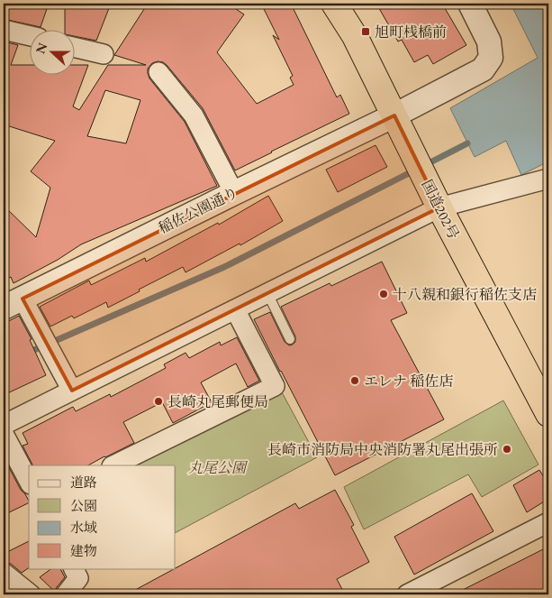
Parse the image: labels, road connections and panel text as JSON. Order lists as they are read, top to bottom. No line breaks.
{"streets":{"highway":["国道202号"],"street":["稲佐公園通り"]},"crossings":[["国道202号","稲佐公園通り"]],"parks":["丸尾公園"],"places":{"transit":["旭町桟橋前"],"other":["十八親和銀行稲佐支店","エレナ 稲佐店","長崎丸尾郵便局","長崎市消防局中央消防署丸尾出張所"]},"legend":["道路","公園","水域","建物"],"north":"left"}
